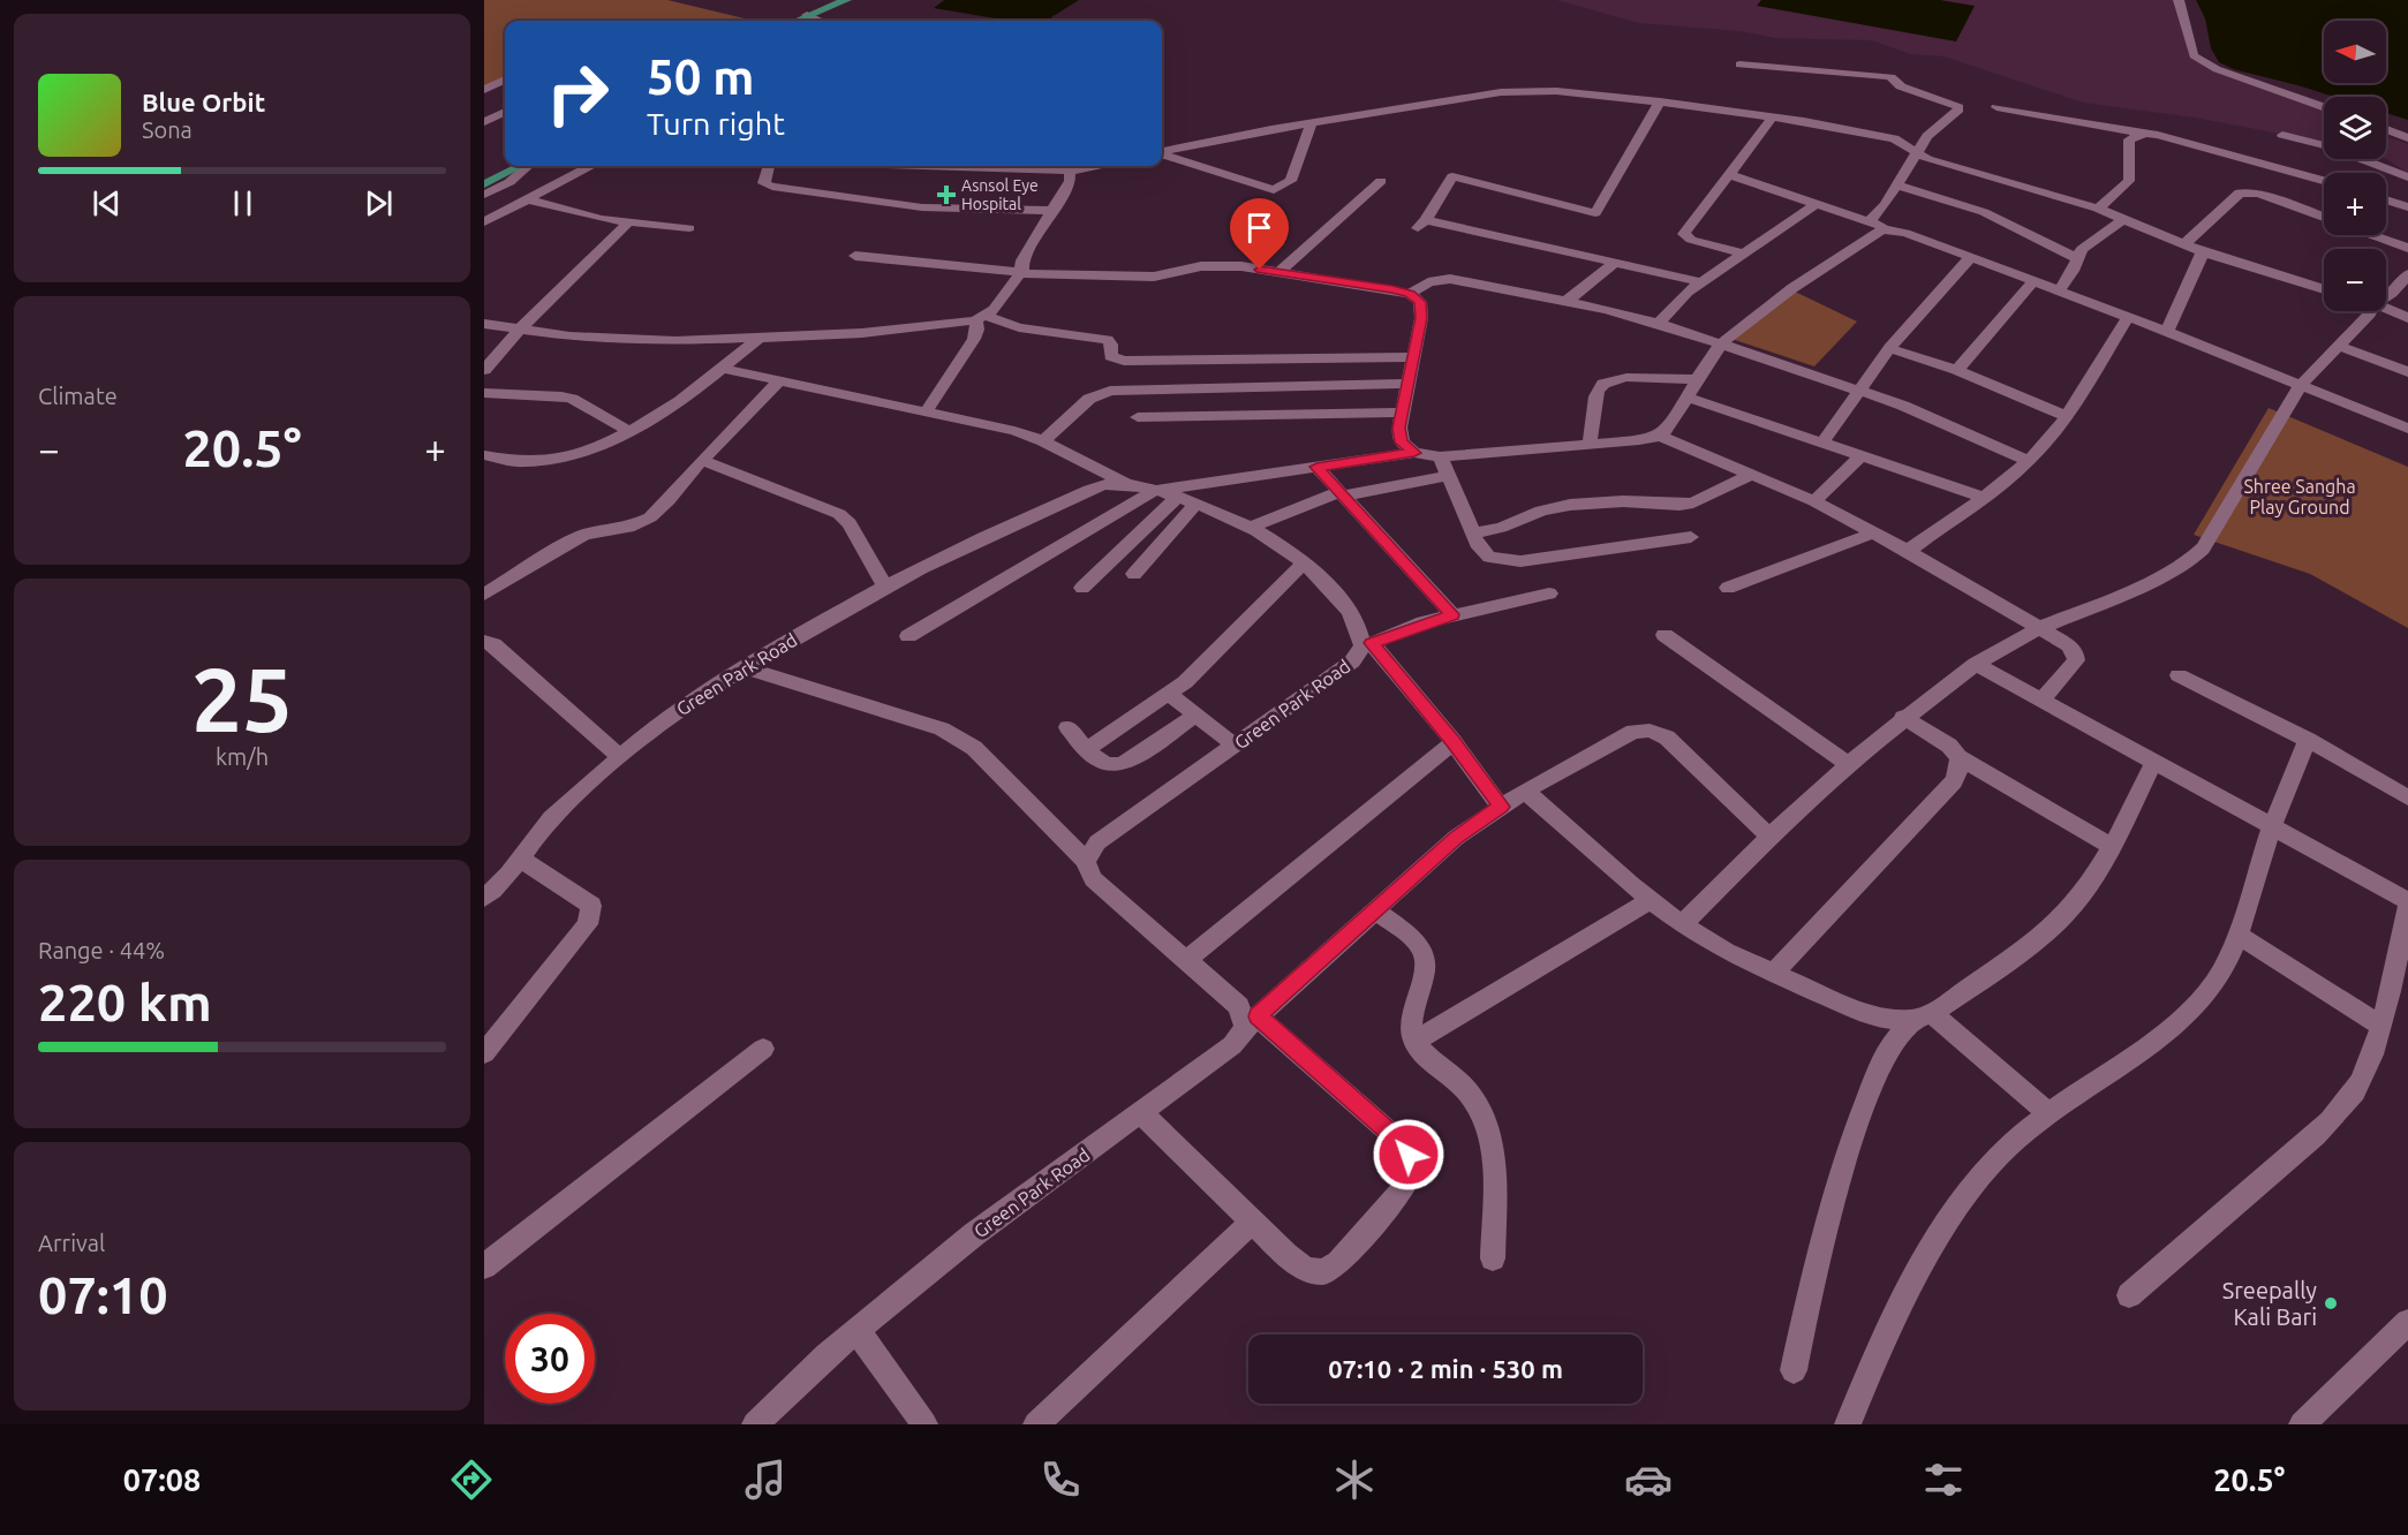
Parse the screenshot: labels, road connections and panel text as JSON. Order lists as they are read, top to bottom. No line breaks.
{"streets":{"street":["Green Park Road"]},"parks":["Shree Sangha Play Ground"],"places":{"health":["Asnsol Eye Hospital"],"other":["Sreepally Kali Bari"]},"north":"left","page":{"map_buttons":["+","−"],"turn":["50 m","Turn right"],"song":["Blue Orbit","Sona"],"tile":["Climate",["25","km/h"],["Range · 44%","220 km"],["Arrival","07:10"]],"heat":["−","20.5°","+"],"limit":"30","trip":"07:10 · 2 min · 530 m","tabs":["07:08","20.5°"]}}
